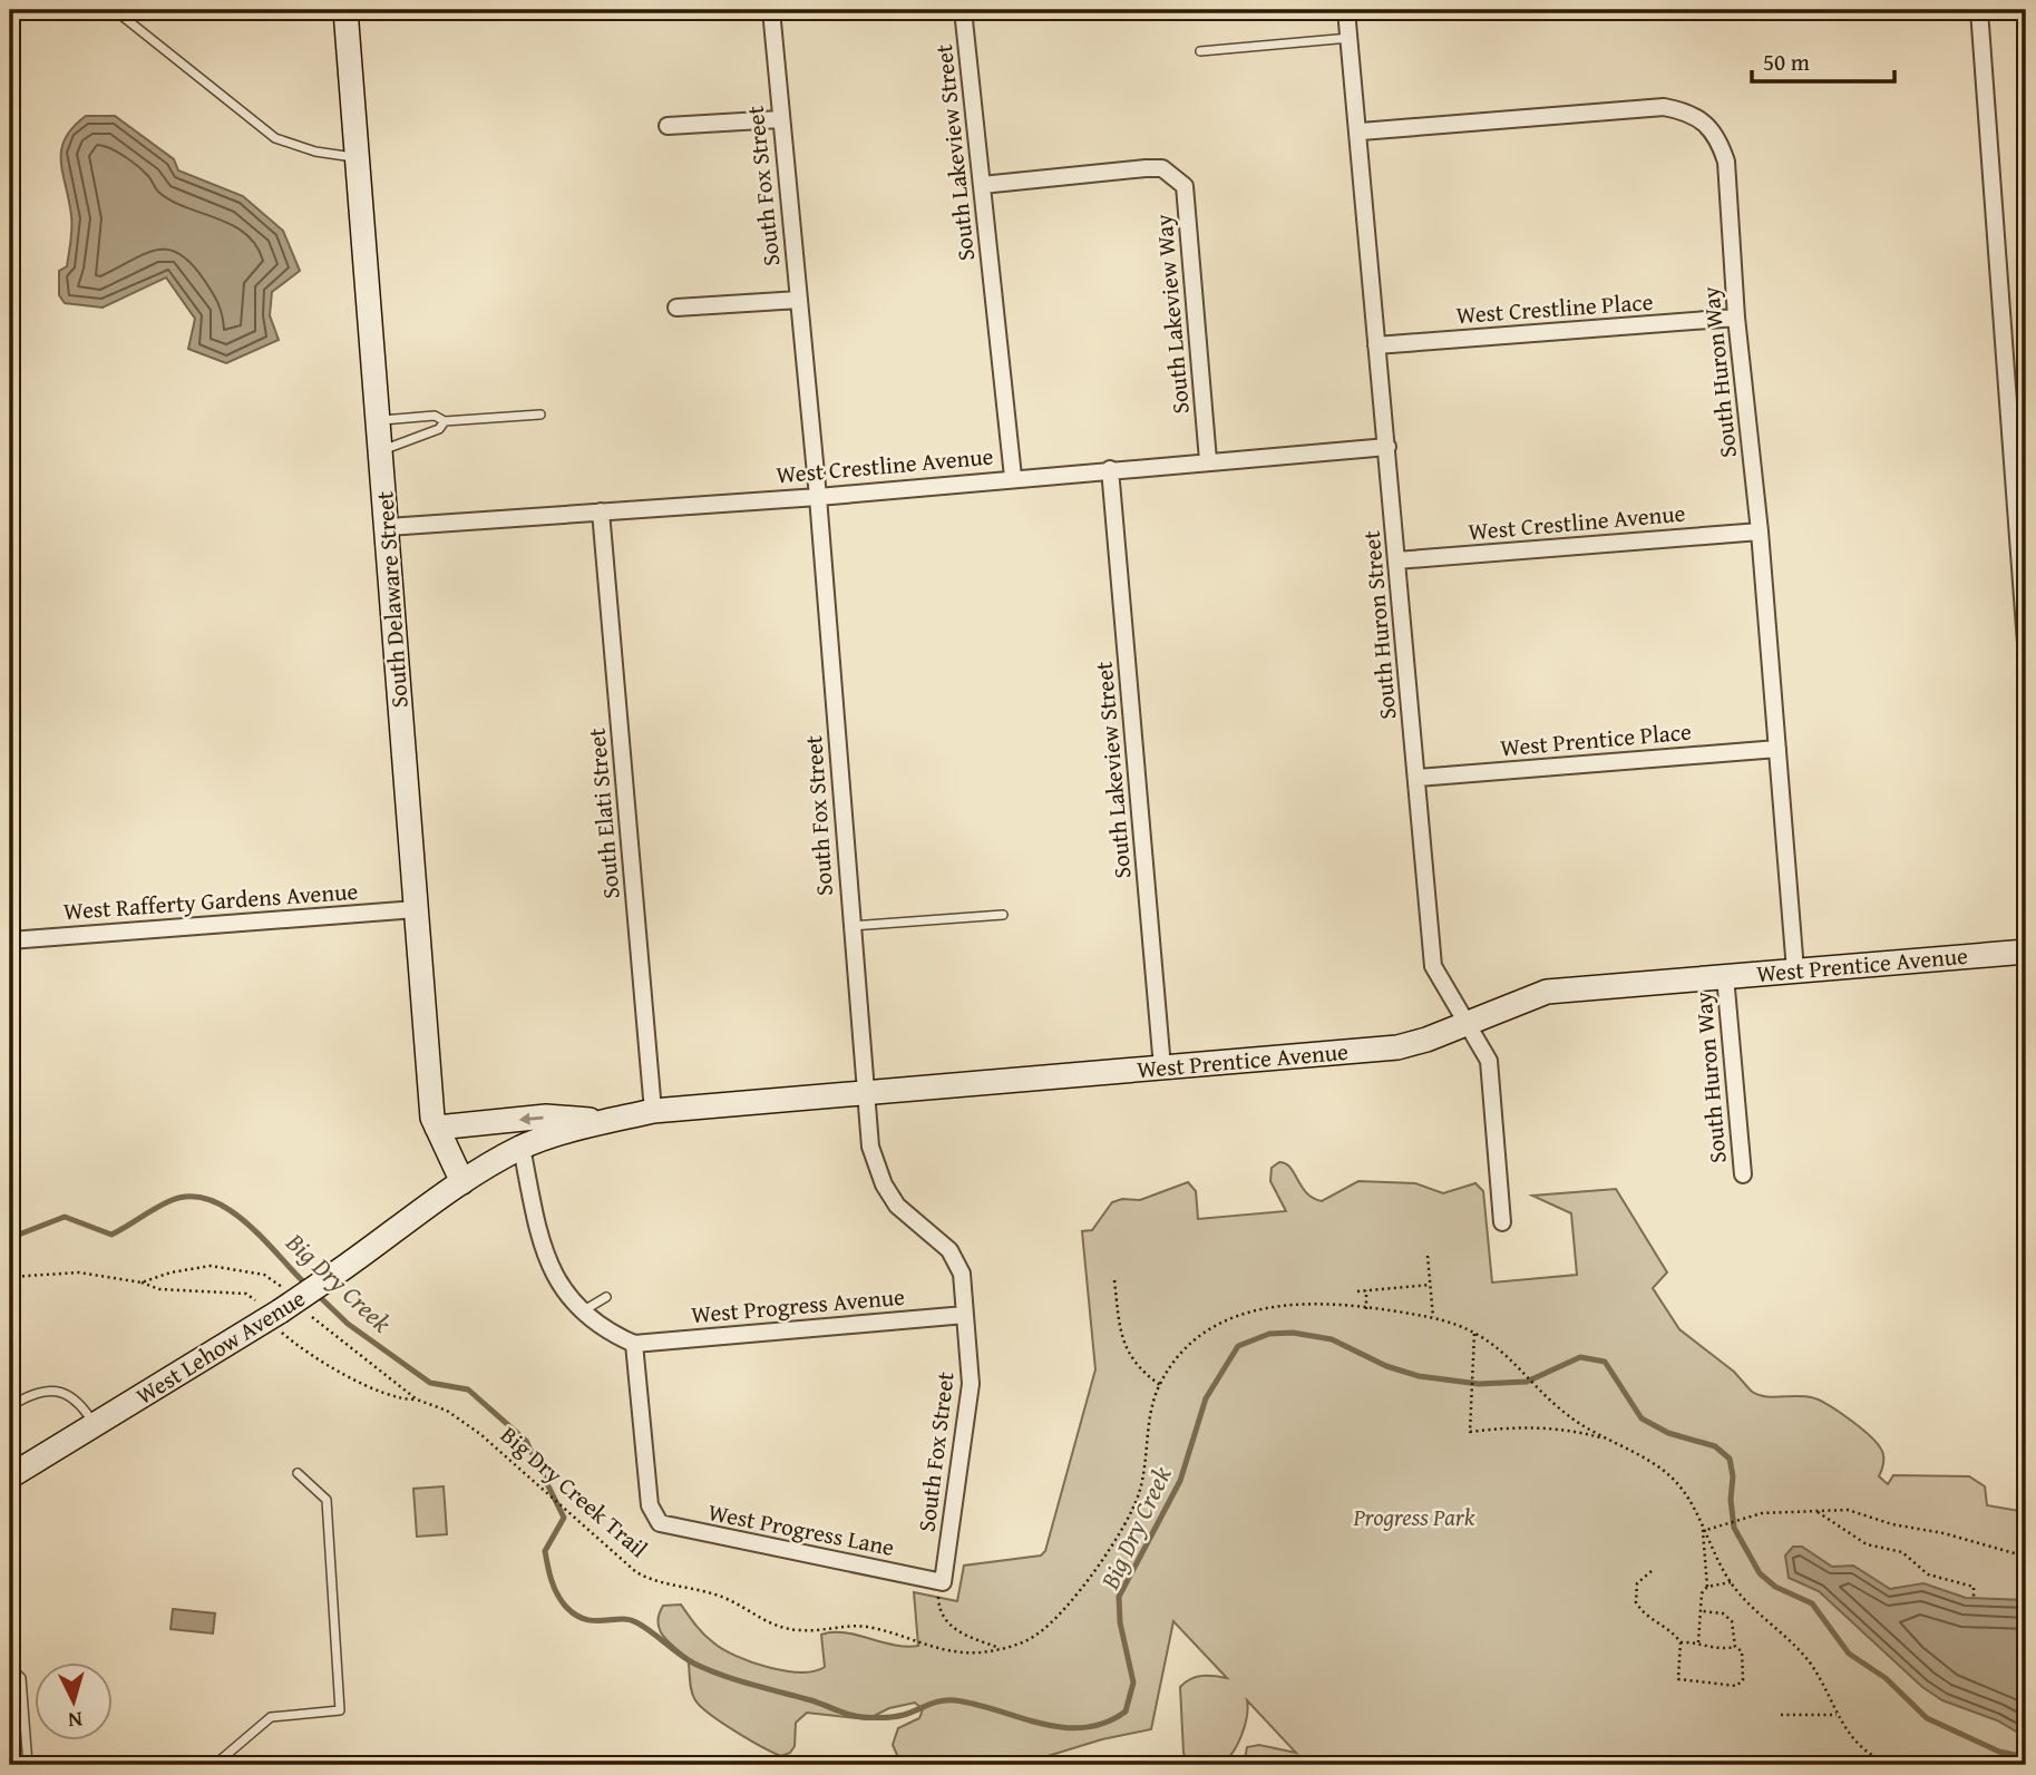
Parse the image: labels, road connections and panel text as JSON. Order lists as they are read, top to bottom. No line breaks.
{"streets":{"street":["South Lakeview Street","South Fox Street","West Crestline Place","South Lakeview Way","South Huron Way","West Crestline Avenue","South Delaware Street","South Huron Street","West Prentice Place","South Elati Street","West Rafferty Gardens Avenue","West Prentice Avenue","West Progress Avenue","West Lehow Avenue","West Progress Lane"],"path":["Big Dry Creek Trail"]},"crossings":[["South Lakeview Street","South Lakeview Way"],["South Lakeview Street","West Crestline Avenue"],["South Lakeview Street","West Prentice Avenue"],["South Fox Street","West Crestline Avenue"],["South Fox Street","West Prentice Avenue"],["South Fox Street","West Progress Avenue"],["South Fox Street","West Progress Lane"],["West Crestline Place","South Huron Way"],["West Crestline Place","South Huron Street"],["South Lakeview Way","West Crestline Avenue"],["South Huron Way","West Crestline Avenue"],["South Huron Way","South Huron Street"],["South Huron Way","West Prentice Place"],["South Huron Way","West Prentice Avenue"],["West Crestline Avenue","South Delaware Street"],["West Crestline Avenue","South Huron Street"],["West Crestline Avenue","South Elati Street"],["South Delaware Street","West Rafferty Gardens Avenue"],["South Delaware Street","West Prentice Avenue"],["South Delaware Street","West Lehow Avenue"],["South Huron Street","West Prentice Place"],["South Huron Street","West Prentice Avenue"],["South Elati Street","West Prentice Avenue"],["West Prentice Avenue","West Lehow Avenue"],["West Progress Avenue","West Progress Lane"]],"water":["Big Dry Creek"],"parks":["Progress Park"],"scale_bar":"50 m","north":"bottom"}
